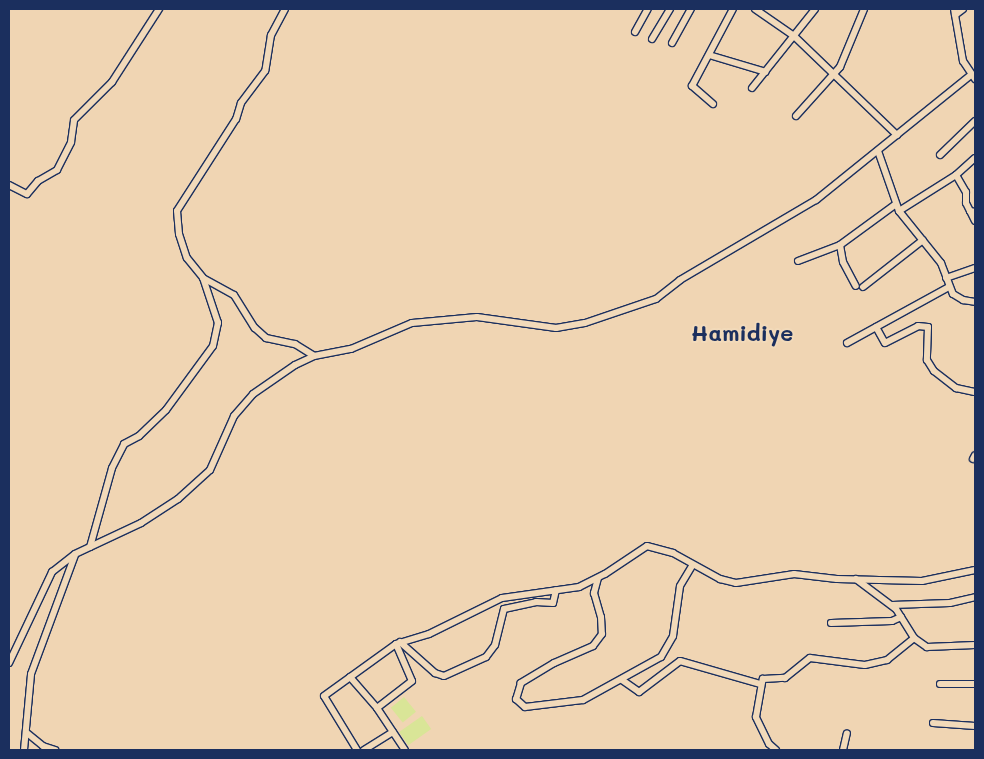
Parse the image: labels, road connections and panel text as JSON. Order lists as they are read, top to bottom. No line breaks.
{"districts":["Hamidiye"]}
